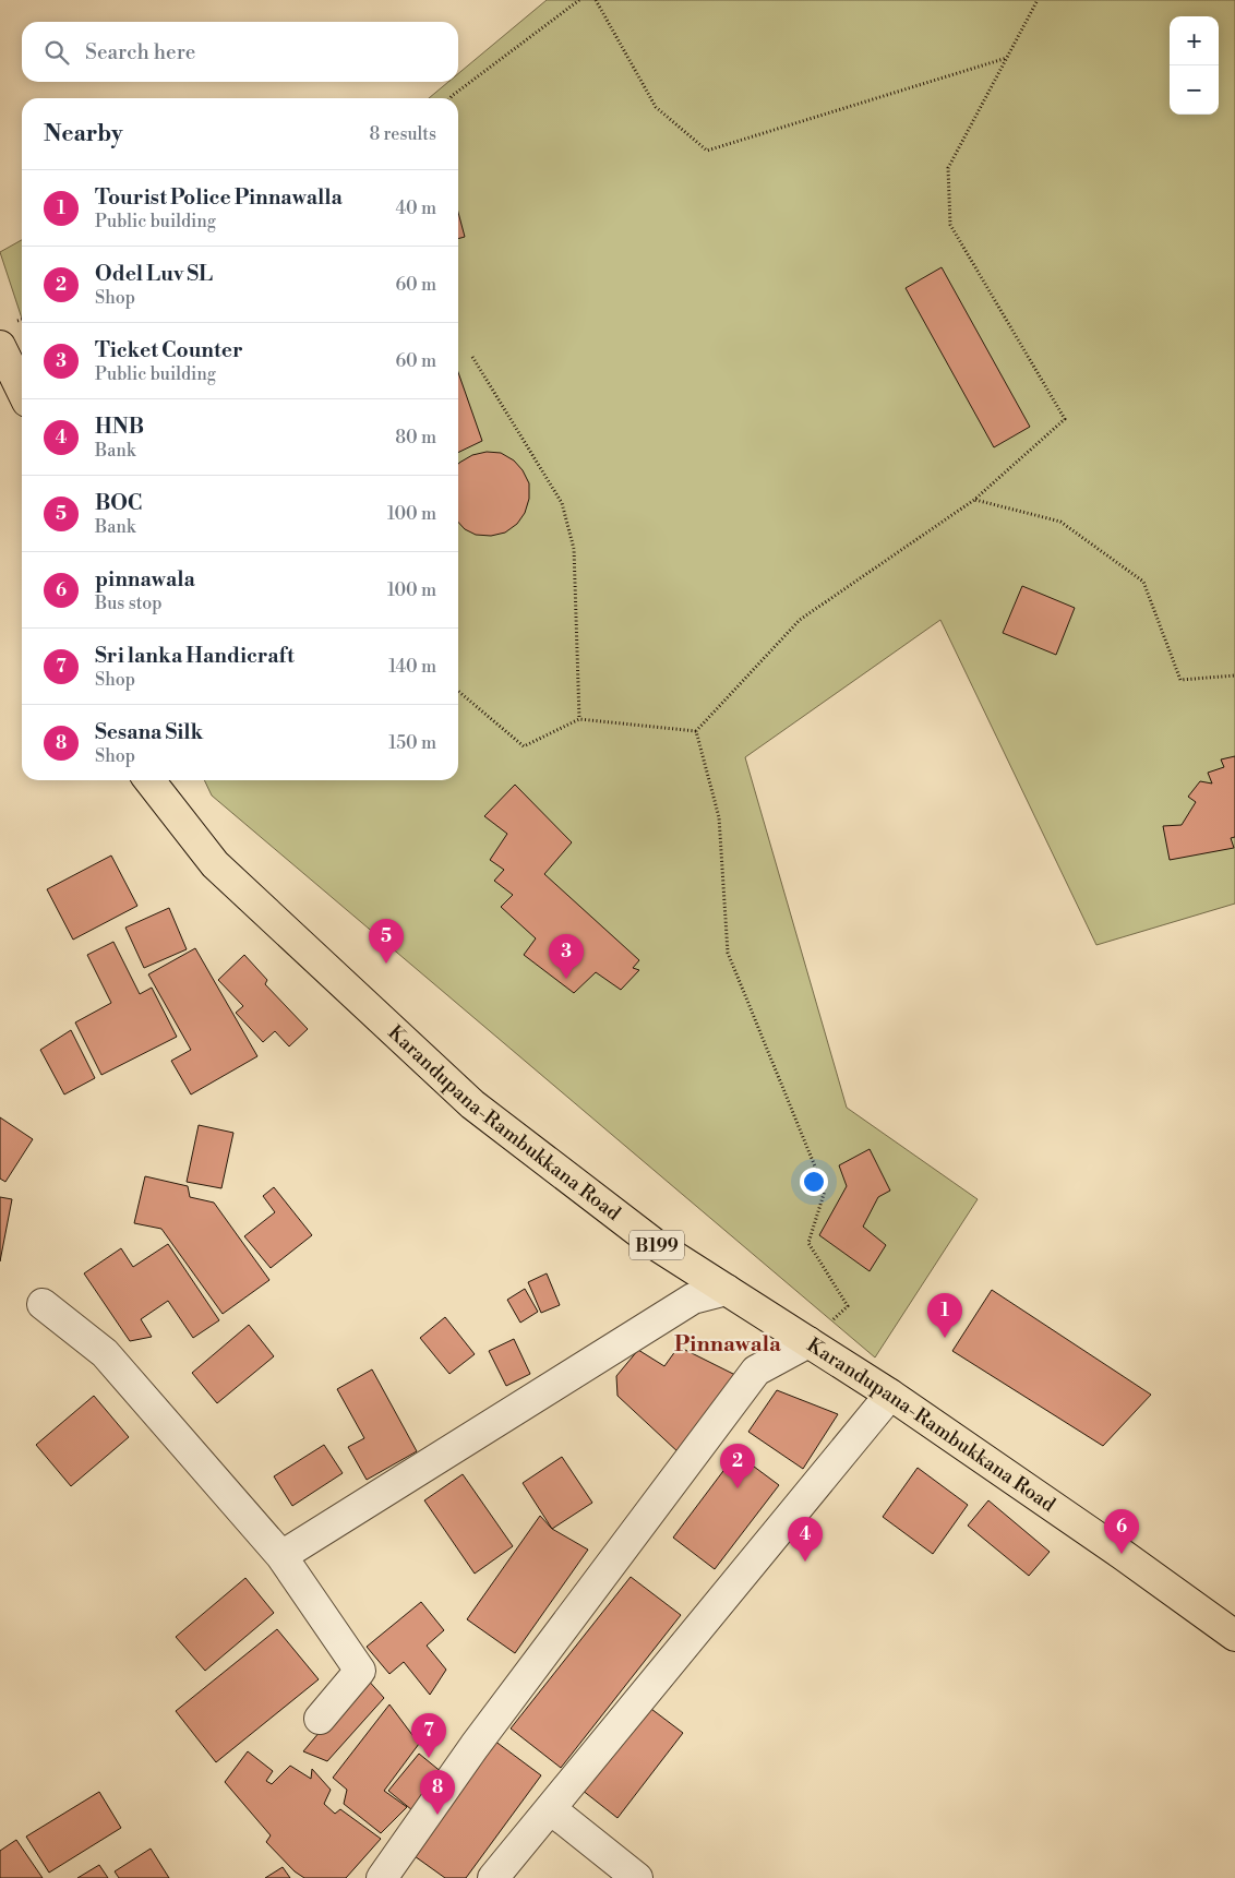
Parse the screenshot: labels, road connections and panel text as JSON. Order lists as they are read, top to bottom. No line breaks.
{"streets":{"main road":["Karandupana-Rambukkana Road","B199"]},"districts":["Pinnawala"],"page":{"map_buttons":["+","−"],"search":"Search here","heading":["Nearby","8 results"],"list":[{"mark":"1","name":"Tourist Police Pinnawalla","note":"Public building","value":"40 m"},{"mark":"2","name":"Odel Luv SL","note":"Shop","value":"60 m"},{"mark":"3","name":"Ticket Counter","note":"Public building","value":"60 m"},{"mark":"4","name":"HNB","note":"Bank","value":"80 m"},{"mark":"5","name":"BOC","note":"Bank","value":"100 m"},{"mark":"6","name":"pinnawala","note":"Bus stop","value":"100 m"},{"mark":"7","name":"Sri lanka Handicraft","note":"Shop","value":"140 m"},{"mark":"8","name":"Sesana Silk","note":"Shop","value":"150 m"}],"pins":["5","3","1","2","6","4","7","8"]}}
